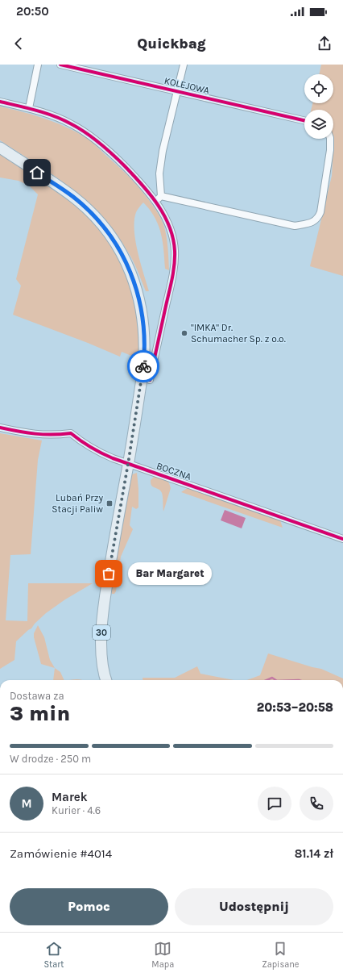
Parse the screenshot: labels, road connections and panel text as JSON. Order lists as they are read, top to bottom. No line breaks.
{"streets":{"main road":["30"],"street":["KOLEJOWA","BOCZNA"]},"crossings":[["BOCZNA","30"]],"places":{"other":["\"IMKA\" Dr. Schumacher Sp. z o.o.","Bar Margaret"],"transit":["Lubań Przy Stacji Paliw"]},"page":{"status":"20:50","header":"Quickbag","bubble":"Bar Margaret","heading":["3 min","Dostawa za","20:53–20:58"],"panel":["Marek","Kurier · 4.6","Zamówienie #4014","81.14 zł"],"bar":"W drodze · 250 m","round":"M","buttons":["Pomoc","Udostępnij"],"tabs":["Start","Mapa","Zapisane"]}}
